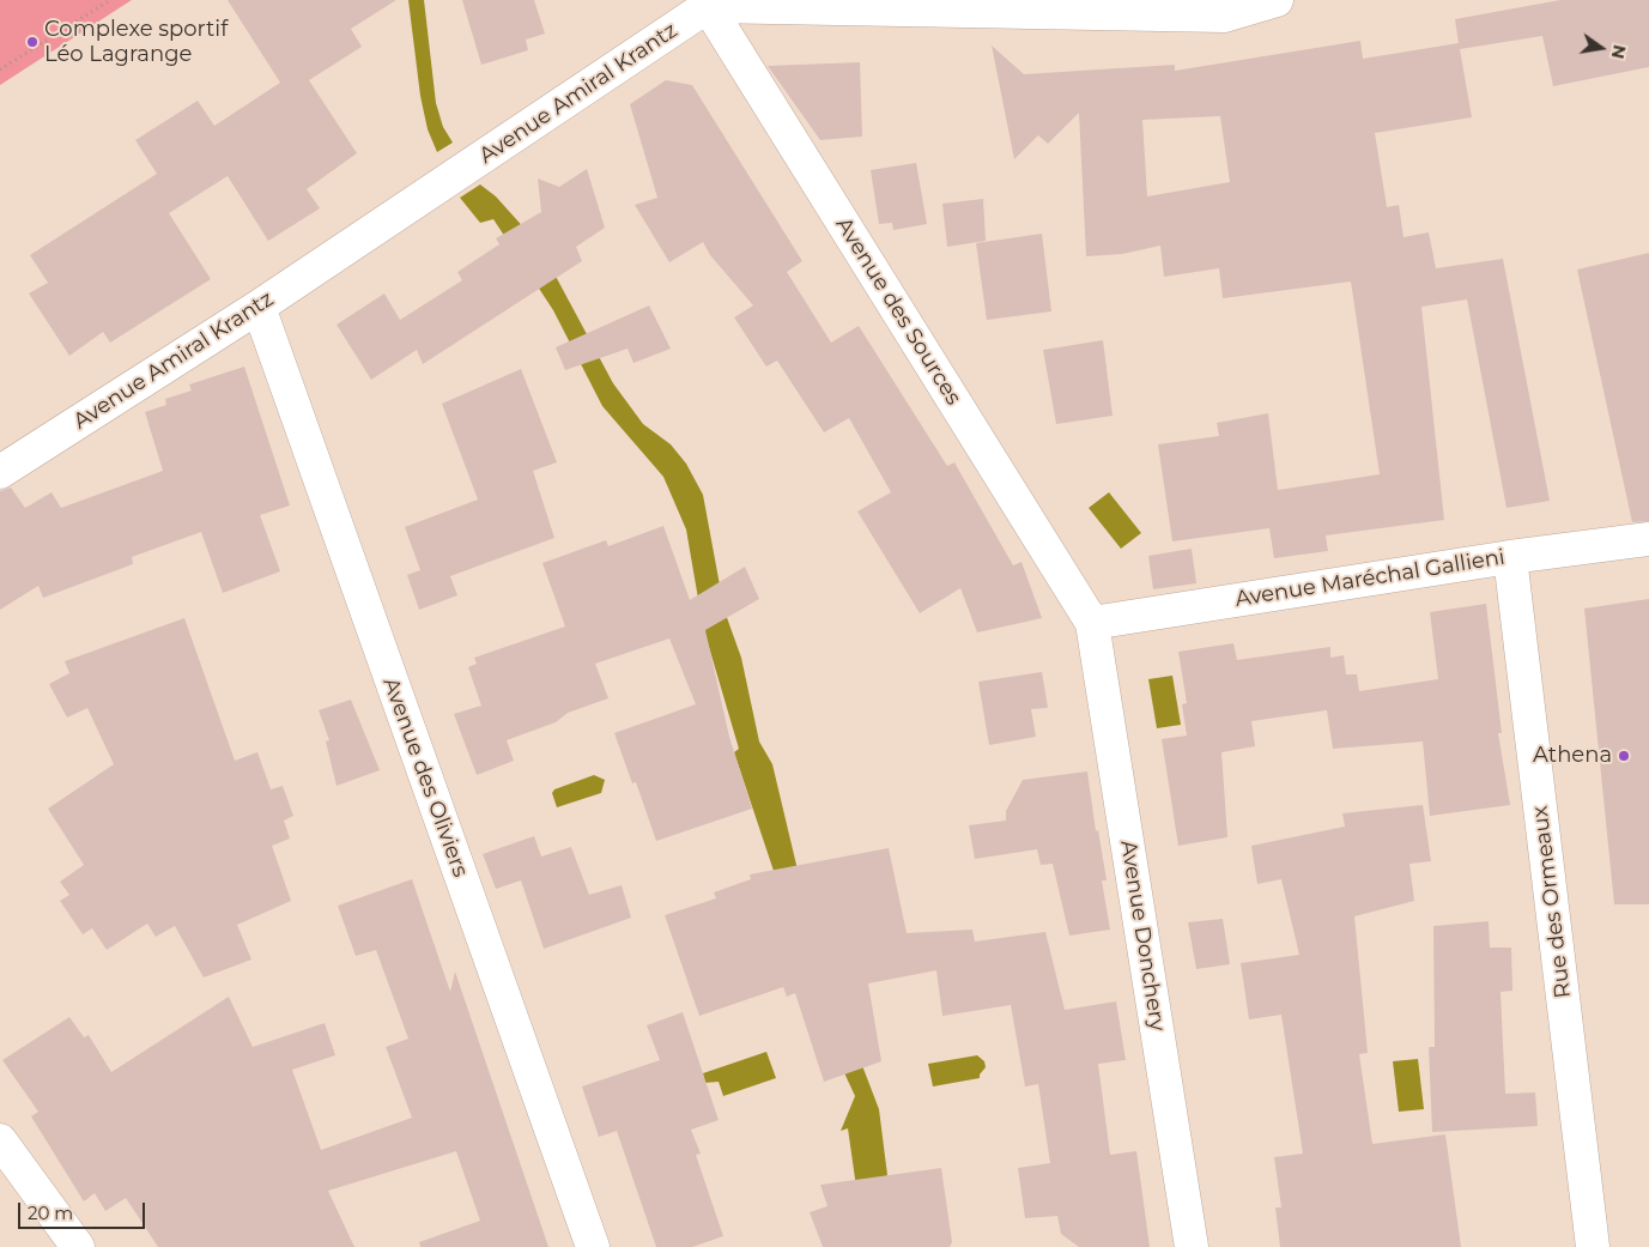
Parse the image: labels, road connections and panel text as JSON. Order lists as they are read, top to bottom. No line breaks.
{"streets":{"street":["Avenue Amiral Krantz","Avenue des Sources","Avenue Maréchal Gallieni","Avenue des Oliviers","Rue des Ormeaux","Avenue Donchery"]},"crossings":[["Avenue Amiral Krantz","Avenue des Sources"],["Avenue Amiral Krantz","Avenue des Oliviers"],["Avenue des Sources","Avenue Maréchal Gallieni"],["Avenue des Sources","Avenue Donchery"],["Avenue Maréchal Gallieni","Rue des Ormeaux"],["Avenue Maréchal Gallieni","Avenue Donchery"]],"places":["Complexe sportif Léo Lagrange","Athena"],"scale_bar":"20 m","north":"right"}
